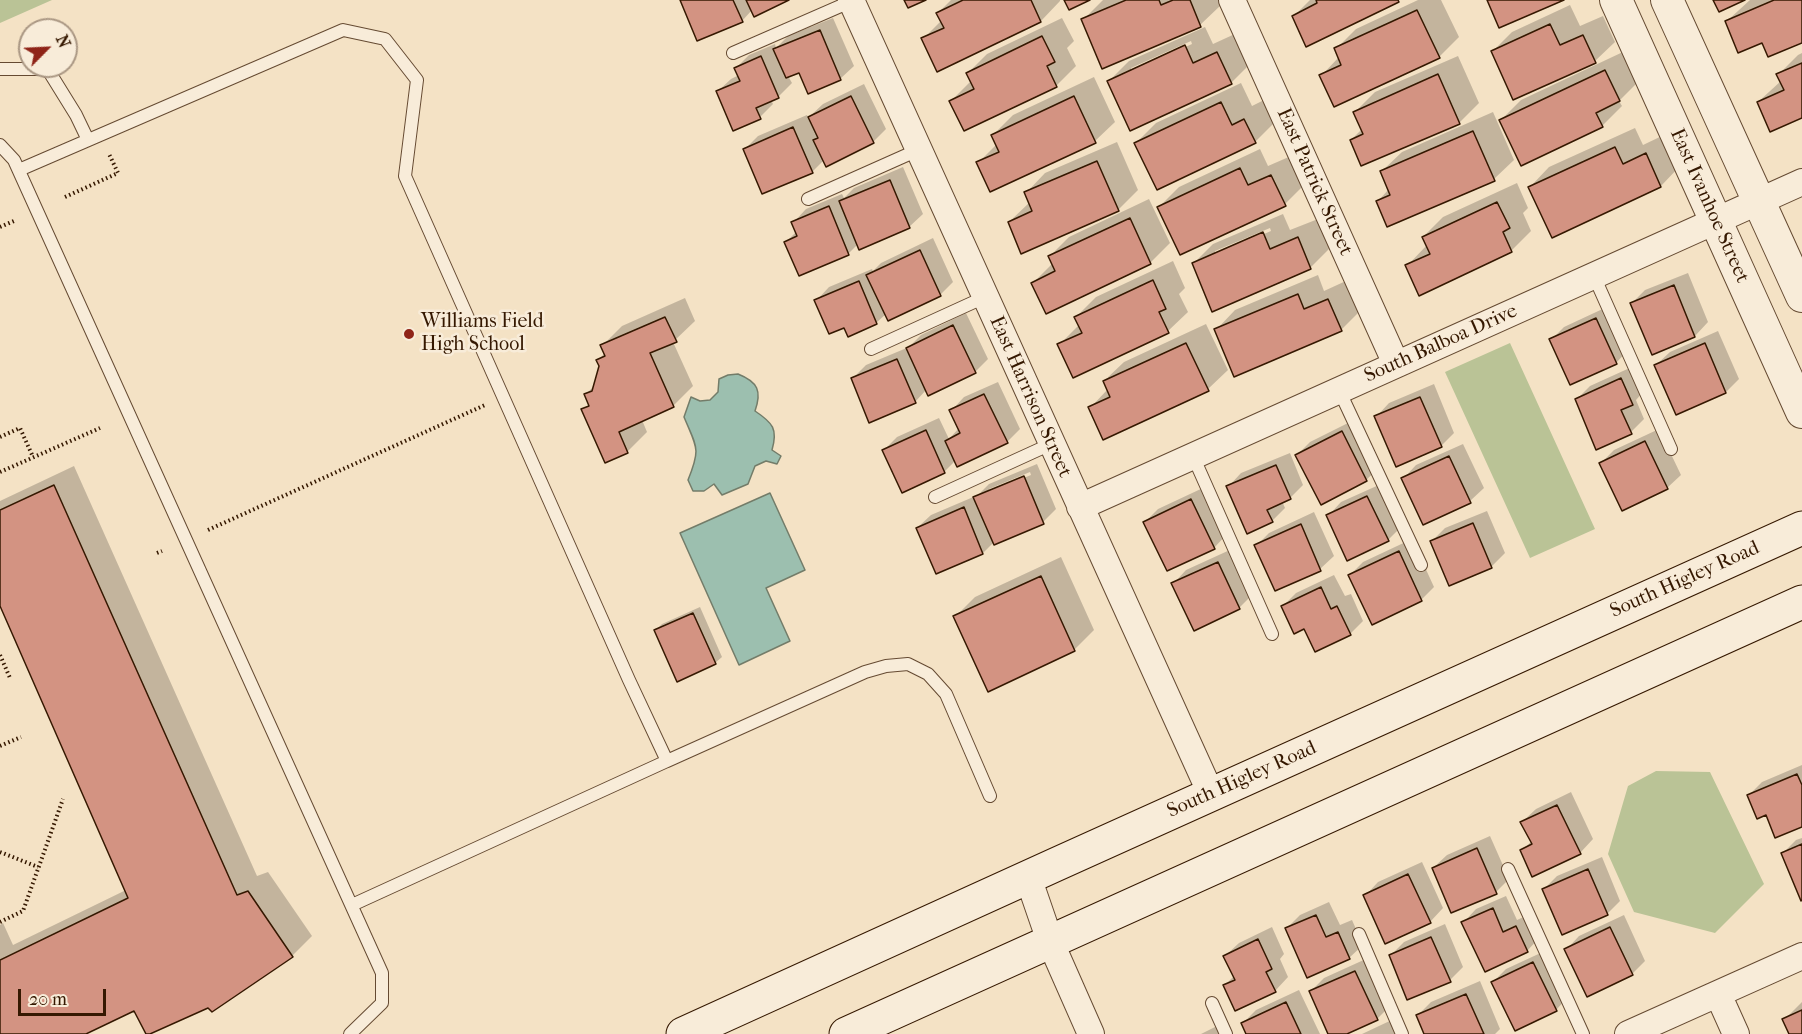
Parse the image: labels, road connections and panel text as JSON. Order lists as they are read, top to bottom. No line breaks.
{"streets":{"main road":["South Higley Road"],"street":["East Patrick Street","East Ivanhoe Street","South Balboa Drive","East Harrison Street"]},"crossings":[["East Patrick Street","South Balboa Drive"],["East Ivanhoe Street","South Balboa Drive"],["South Balboa Drive","East Harrison Street"],["East Harrison Street","South Higley Road"]],"places":["Williams Field High School"],"scale_bar":"20 m","north":"top right"}
